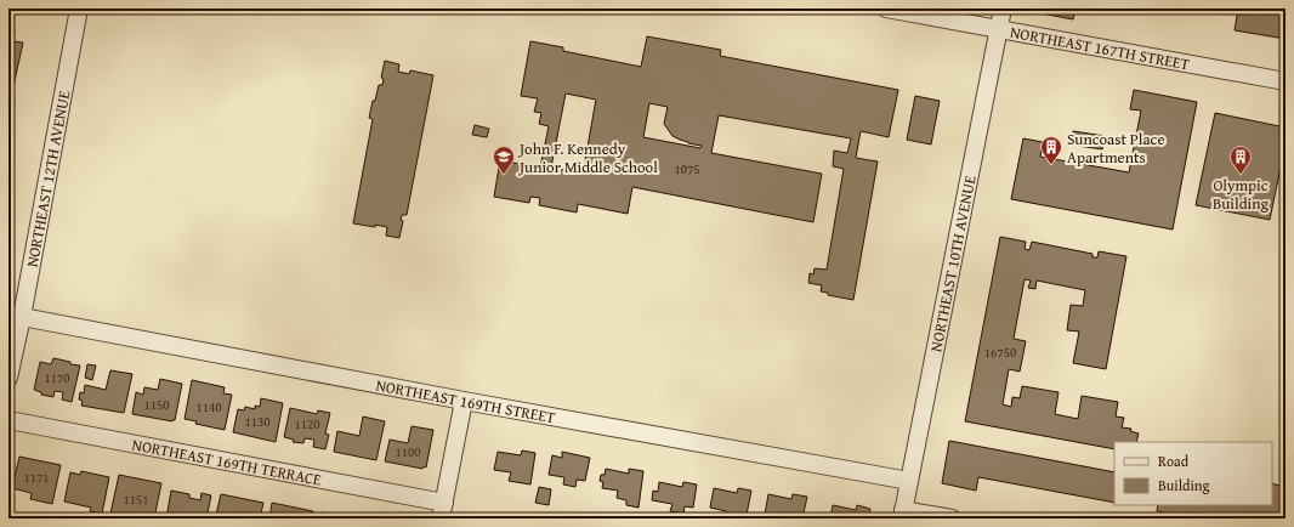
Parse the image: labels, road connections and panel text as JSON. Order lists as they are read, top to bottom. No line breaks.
{"streets":{"street":["NORTHEAST 167TH STREET","NORTHEAST 12TH AVENUE","NORTHEAST 10TH AVENUE","NORTHEAST 169TH STREET","NORTHEAST 169TH TERRACE"]},"crossings":[["NORTHEAST 167TH STREET","NORTHEAST 10TH AVENUE"],["NORTHEAST 12TH AVENUE","NORTHEAST 169TH STREET"],["NORTHEAST 10TH AVENUE","NORTHEAST 169TH STREET"]],"places":{"building":["Suncoast Place Apartments","Olympic Building"],"school or university":["John F. Kennedy Junior Middle School"]},"house_numbers":["1075","16750","1170","1150","1140","1130","1120","1100","1171","1151"],"legend":["Road","Building"]}
